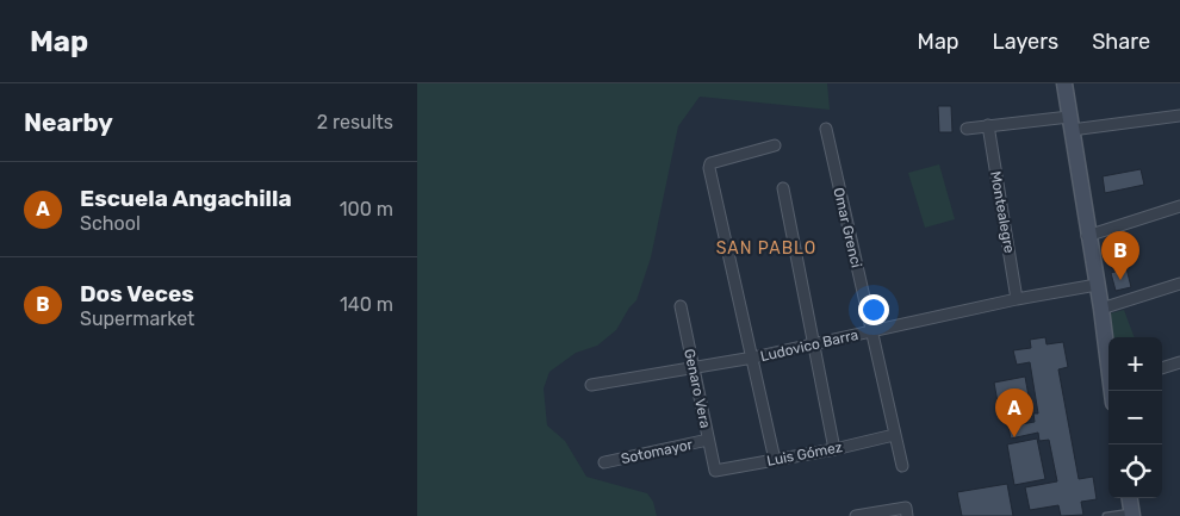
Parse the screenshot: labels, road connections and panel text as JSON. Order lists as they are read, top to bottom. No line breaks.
{"streets":{"street":["Montealegre","Omar Grenci","Ludovico Barra","Genaro Vera","Sotomayor","Luis Gómez"]},"crossings":[["Montealegre","Ludovico Barra"],["Omar Grenci","Ludovico Barra"],["Omar Grenci","Luis Gómez"],["Ludovico Barra","Genaro Vera"],["Genaro Vera","Sotomayor"],["Genaro Vera","Luis Gómez"]],"districts":["SAN PABLO"],"page":{"header":"Map","nav":["Map","Layers","Share"],"heading":["Nearby","2 results"],"list":[{"mark":"A","name":"Escuela Angachilla","note":"School","value":"100 m"},{"mark":"B","name":"Dos Veces","note":"Supermarket","value":"140 m"}],"pins":["B","A"],"map_buttons":["+","−"]}}
